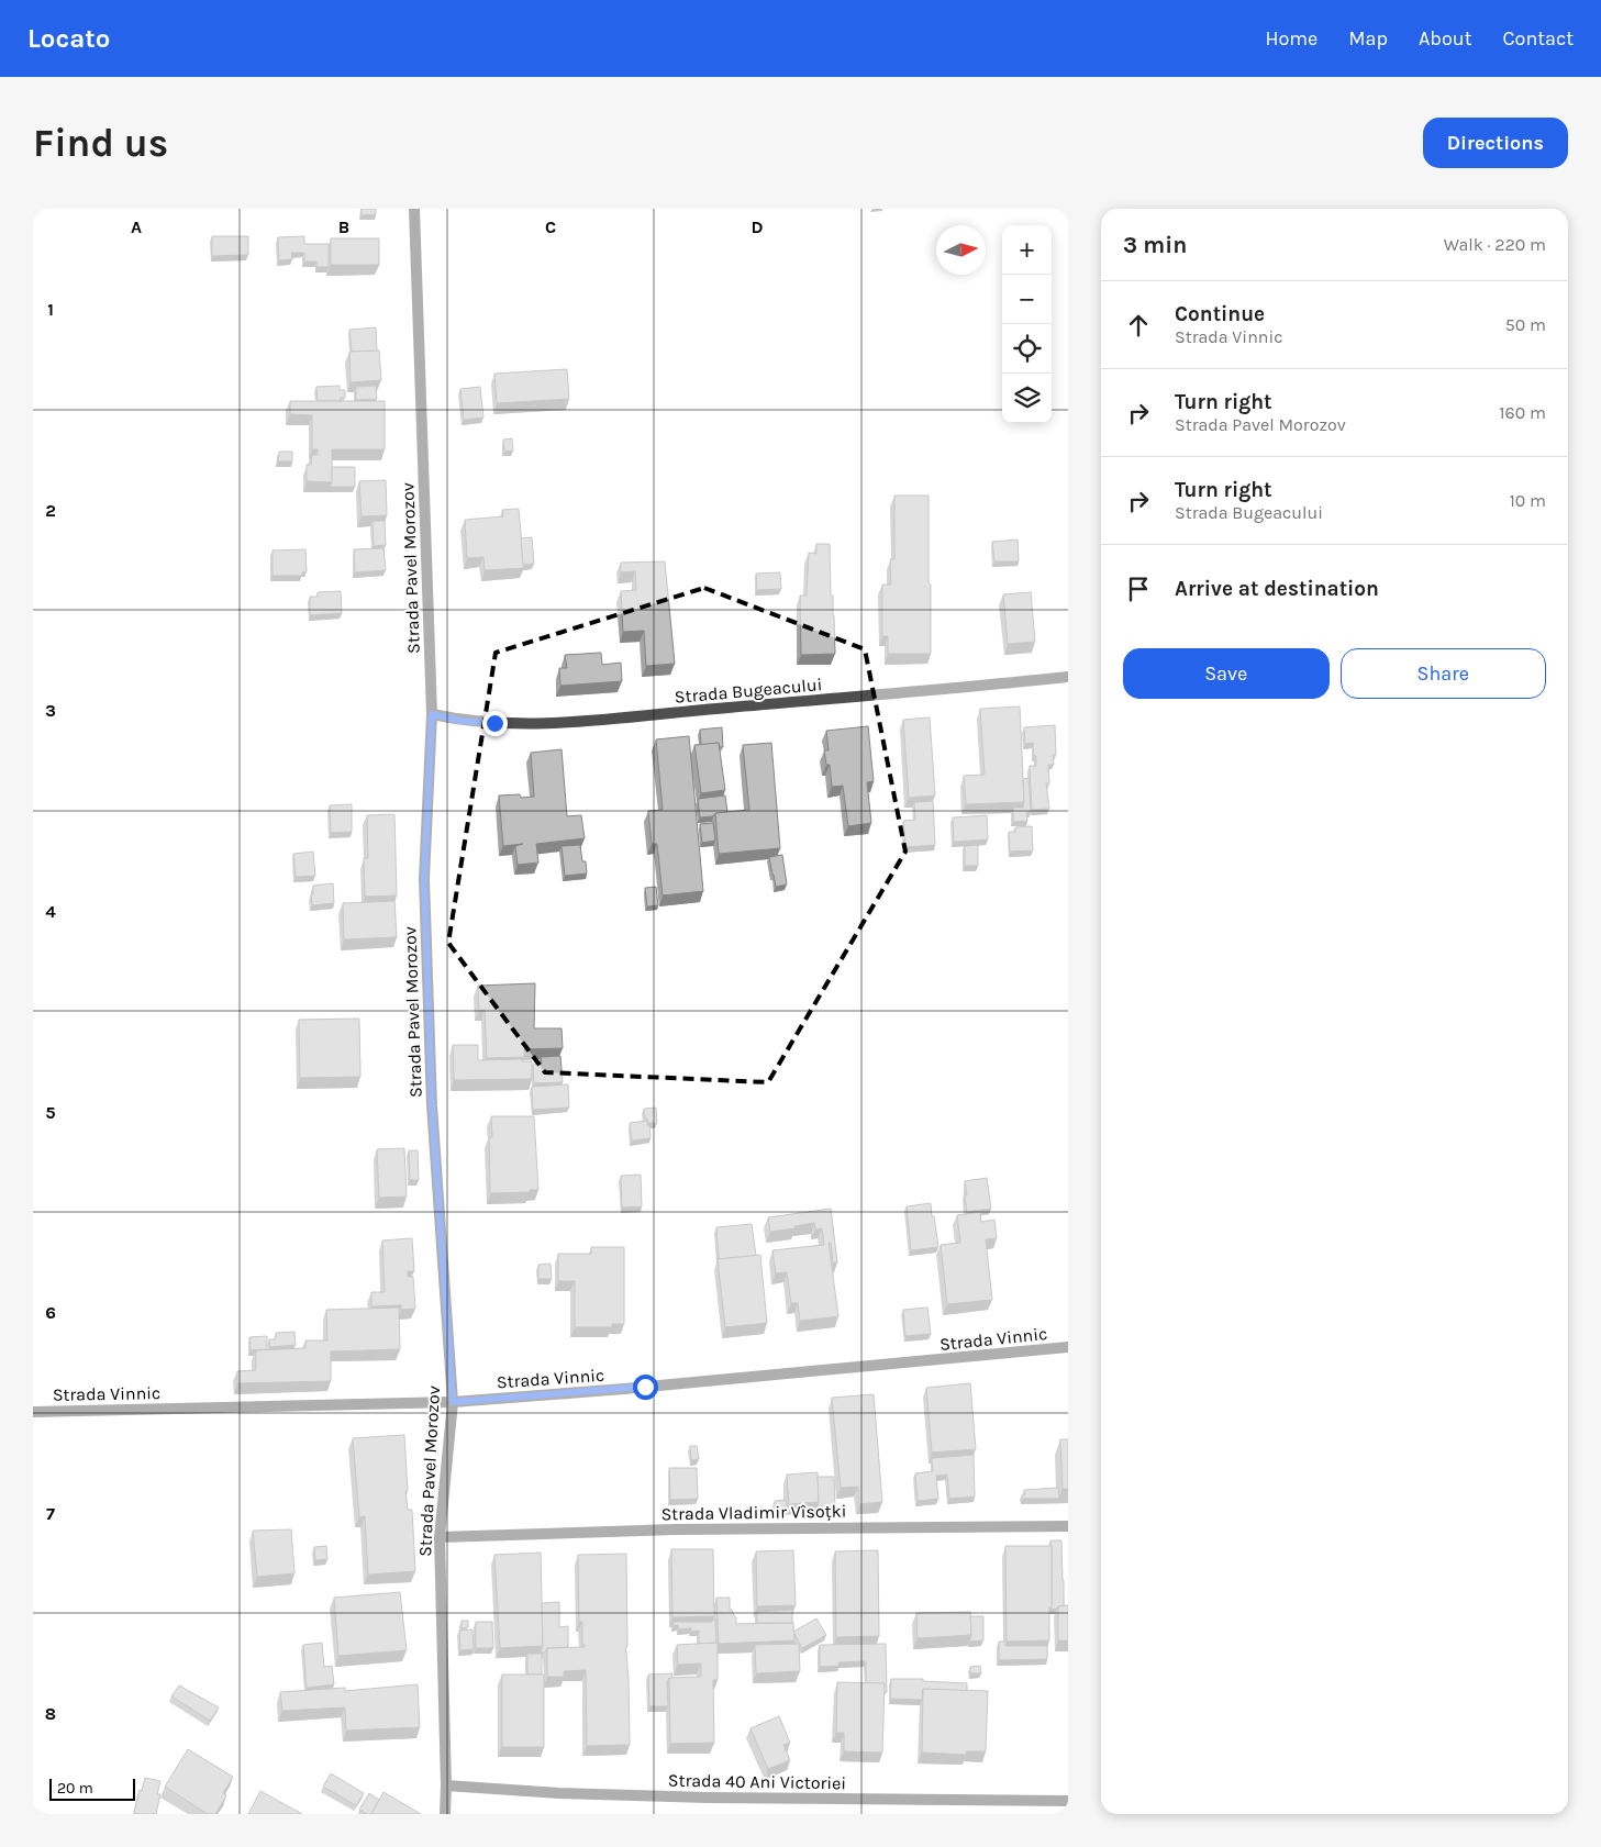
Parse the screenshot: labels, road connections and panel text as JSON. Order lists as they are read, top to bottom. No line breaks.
{"streets":{"street":["Strada Pavel Morozov","Strada Bugeacului","Strada Vinnic","Strada Vladimir Vîsoțki","Strada 40 Ani Victoriei"]},"crossings":[["Strada Pavel Morozov","Strada Bugeacului"],["Strada Pavel Morozov","Strada Vinnic"],["Strada Pavel Morozov","Strada Vladimir Vîsoțki"],["Strada Pavel Morozov","Strada 40 Ani Victoriei"]],"scale_bar":"20 m","north":"right","page":{"header":"Locato","nav":["Home","Map","About","Contact"],"buttons":["Directions",["Save","Share"]],"title":"Find us","heading":["3 min","Walk · 220 m"],"map_buttons":["+","−"],"list":[["Continue","Strada Vinnic","50 m"],["Turn right","Strada Pavel Morozov","160 m"],["Turn right","Strada Bugeacului","10 m"],"Arrive at destination"],"scale":"20 m"},"grid":{"columns":["A","B","C","D"],"rows":["1","2","3","4","5","6","7","8"]}}
